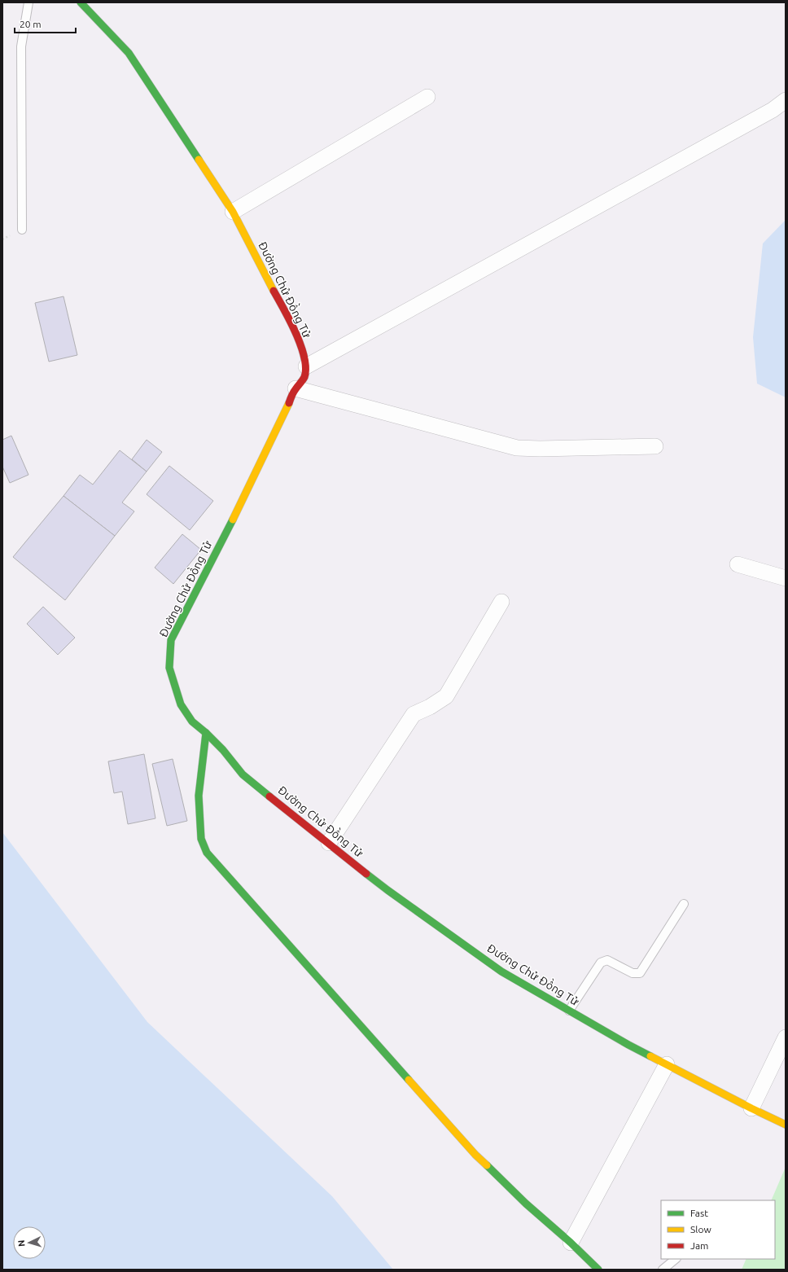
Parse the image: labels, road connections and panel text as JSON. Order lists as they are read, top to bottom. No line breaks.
{"streets":{"street":["Đường Chử Đồng Tử"]},"legend":["Fast","Slow","Jam"],"scale_bar":"20 m","north":"left"}
